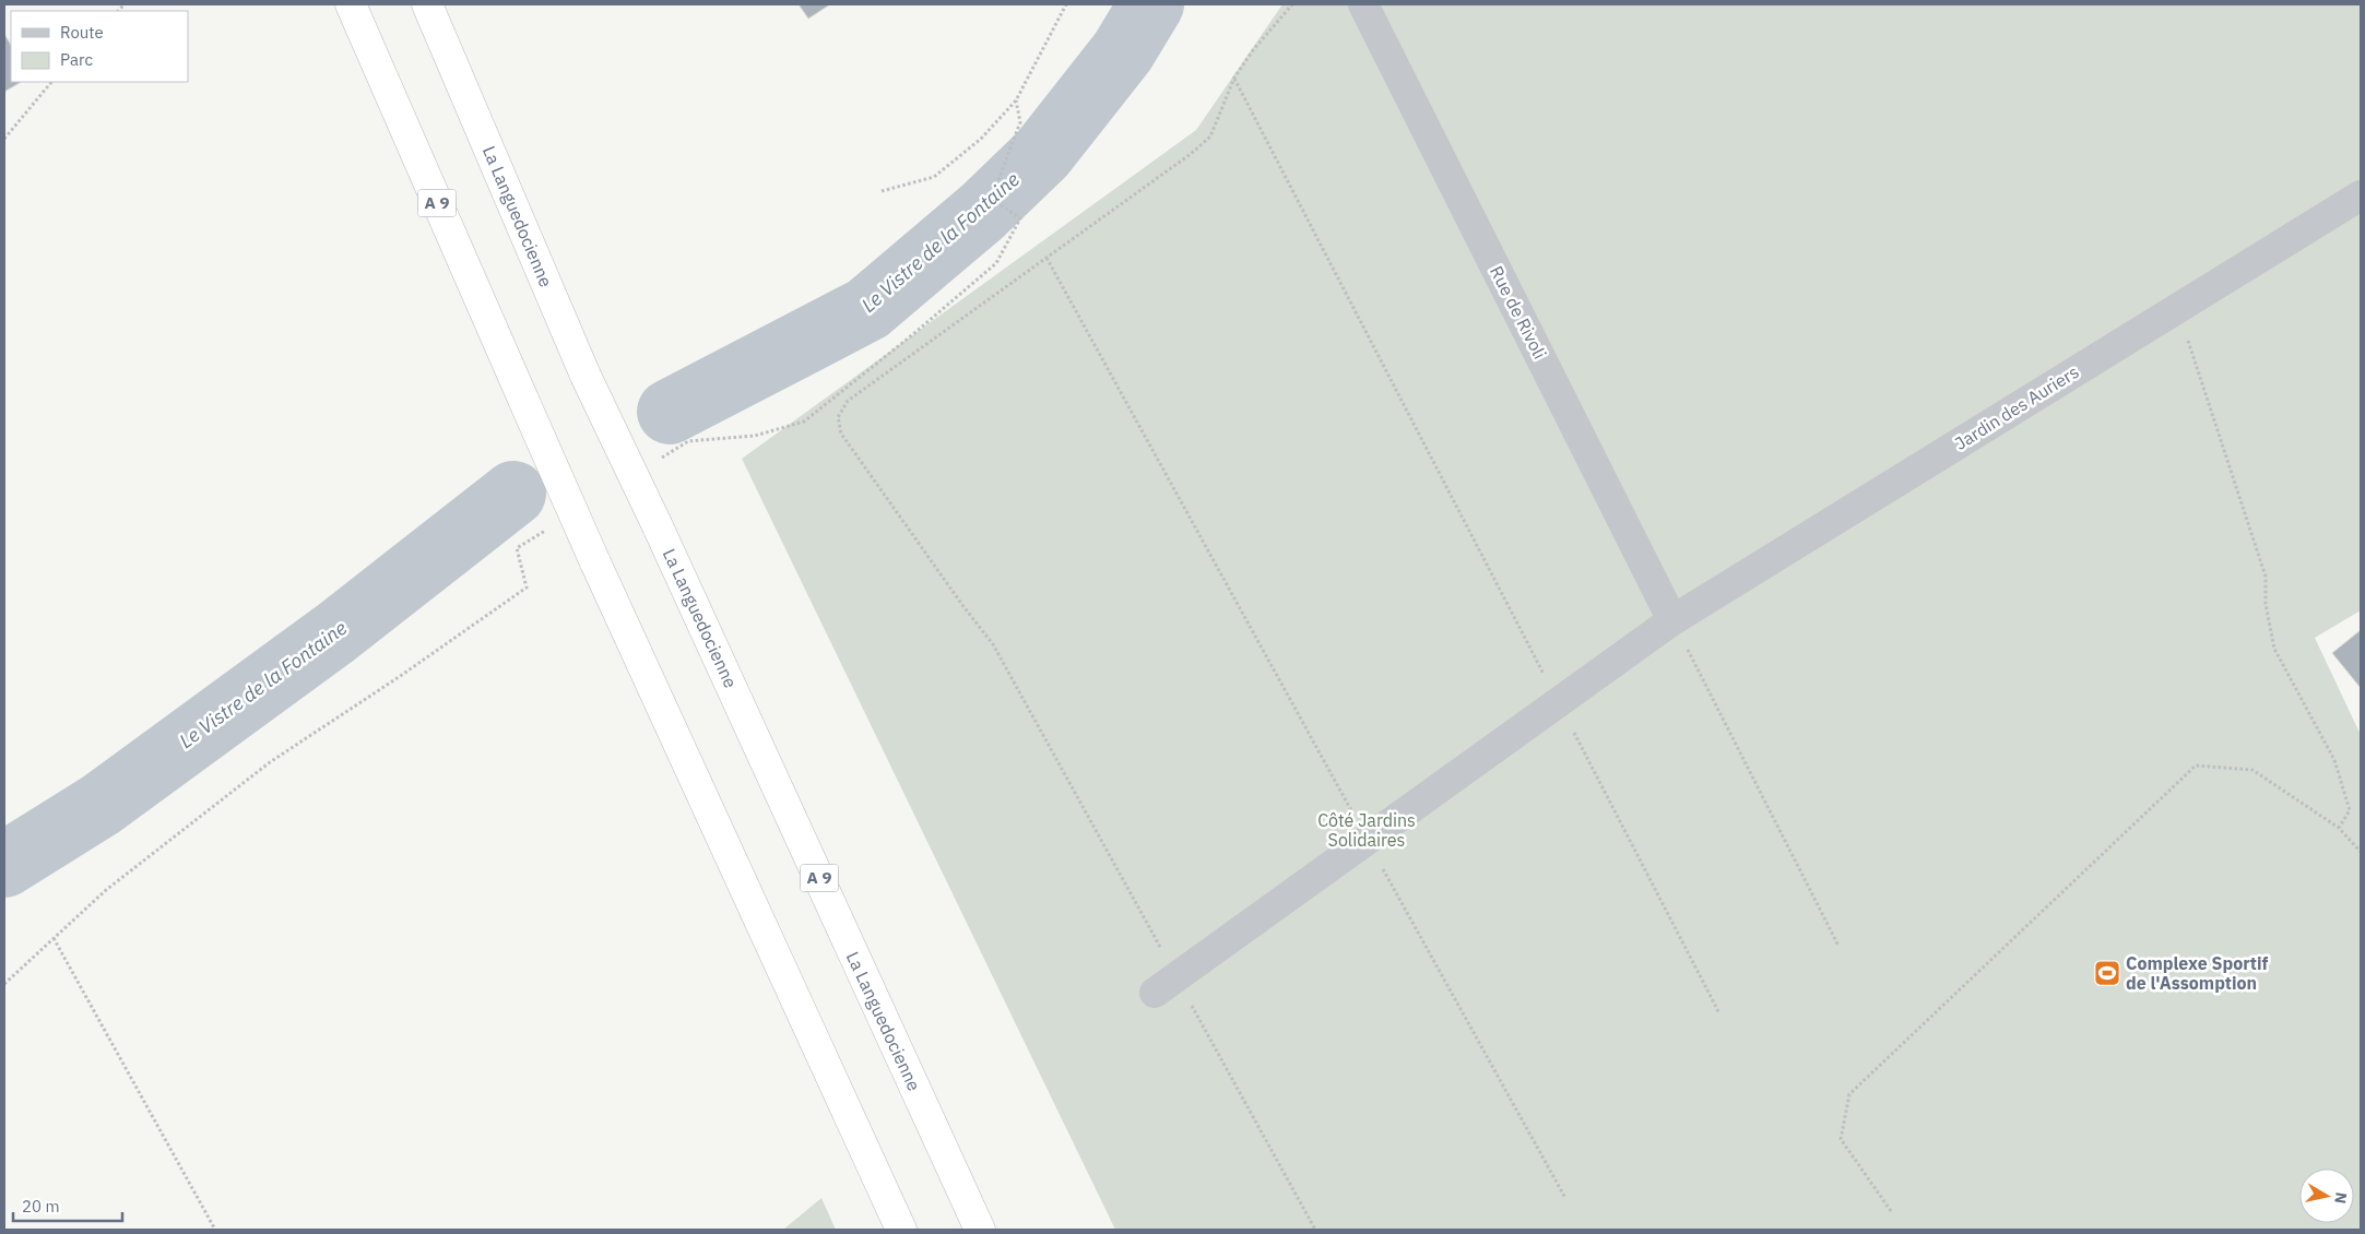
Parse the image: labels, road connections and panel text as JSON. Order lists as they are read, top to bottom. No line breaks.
{"streets":{"highway":["A 9","La Languedocienne"],"street":["Rue de Rivoli","Jardin des Auriers"]},"crossings":[["Rue de Rivoli","Jardin des Auriers"]],"water":["Le Vistre de la Fontaine"],"parks":["Côté Jardins Solidaires"],"places":{"sports":["Complexe Sportif de l'Assomption"]},"legend":["Route","Parc"],"scale_bar":"20 m","north":"right"}
